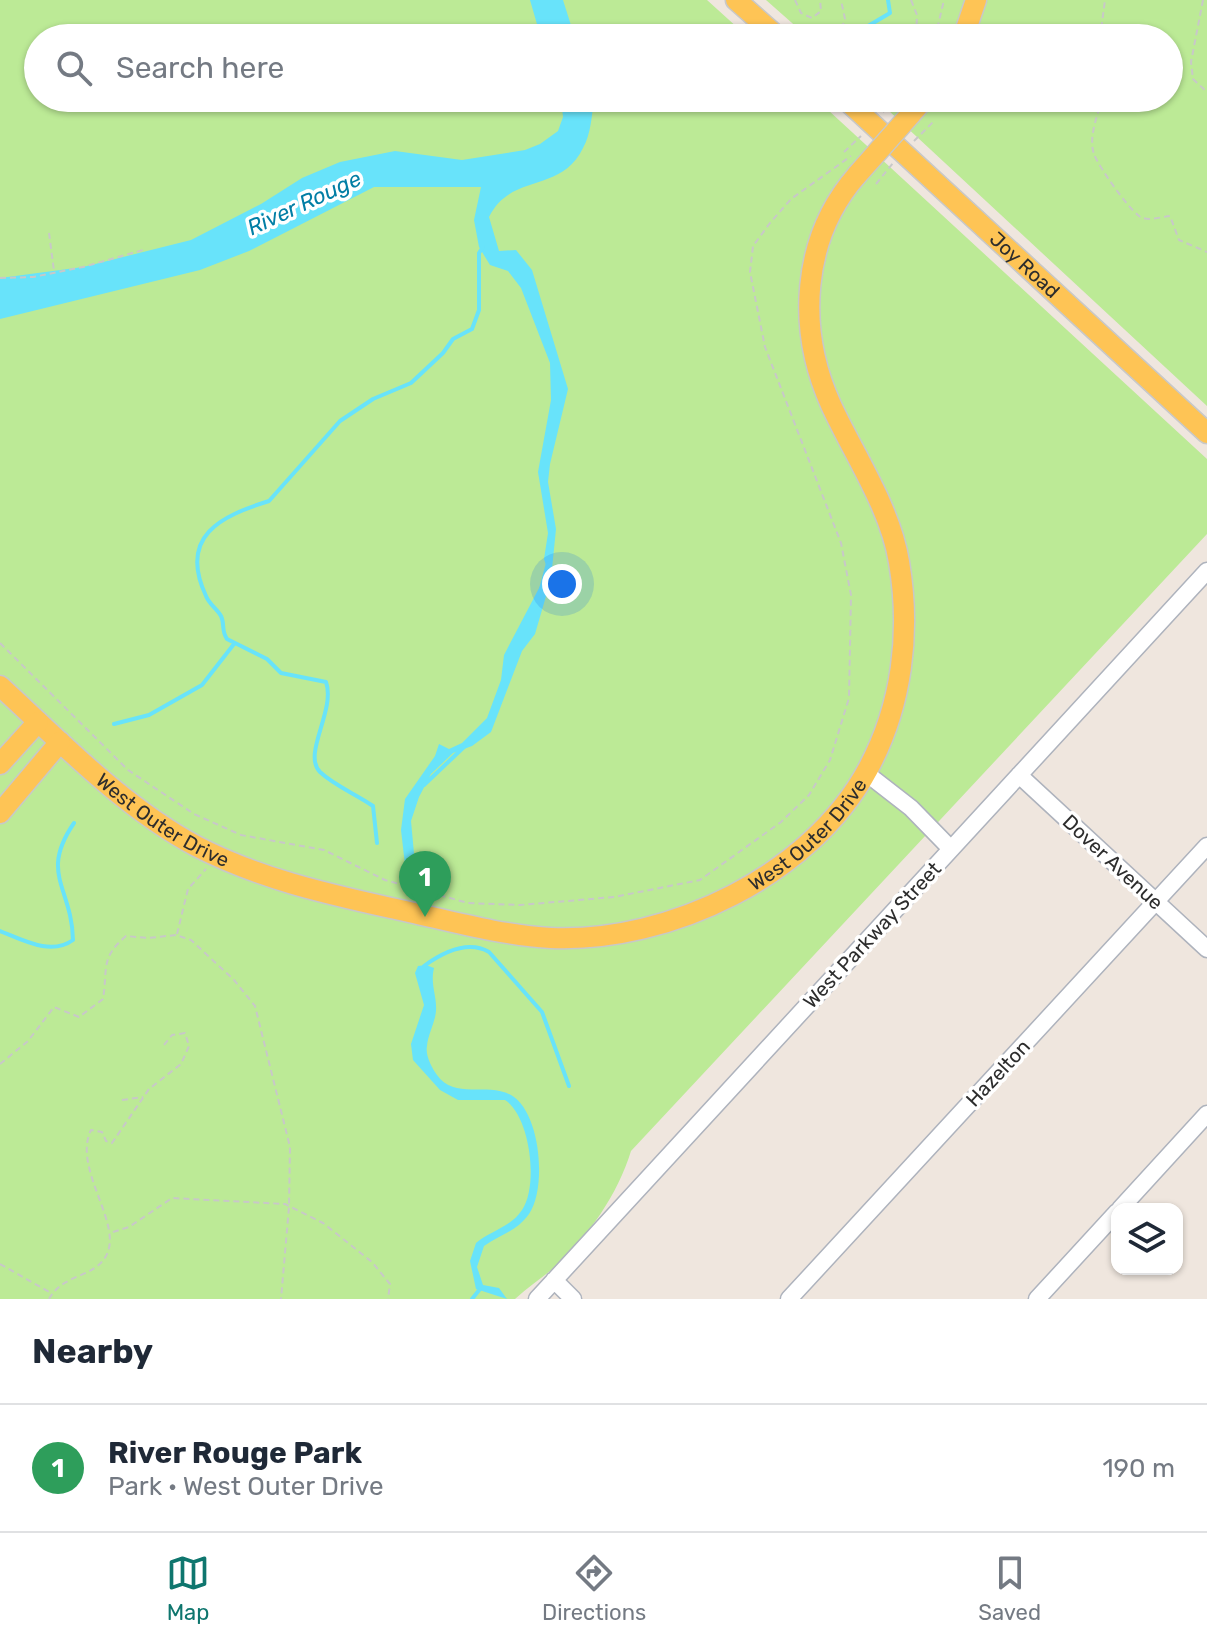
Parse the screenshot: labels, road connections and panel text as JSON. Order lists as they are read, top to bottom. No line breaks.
{"streets":{"main road":["Joy Road","West Outer Drive"],"street":["Dover Avenue","West Parkway Street","Hazelton"]},"crossings":[["Dover Avenue","West Parkway Street"],["Dover Avenue","Hazelton"]],"water":["River Rouge"],"page":{"search":"Search here","pins":"1","heading":"Nearby","list":[{"mark":"1","name":"River Rouge Park","note":"Park · West Outer Drive","value":"190 m"}],"nav":["Map","Directions","Saved"]}}
